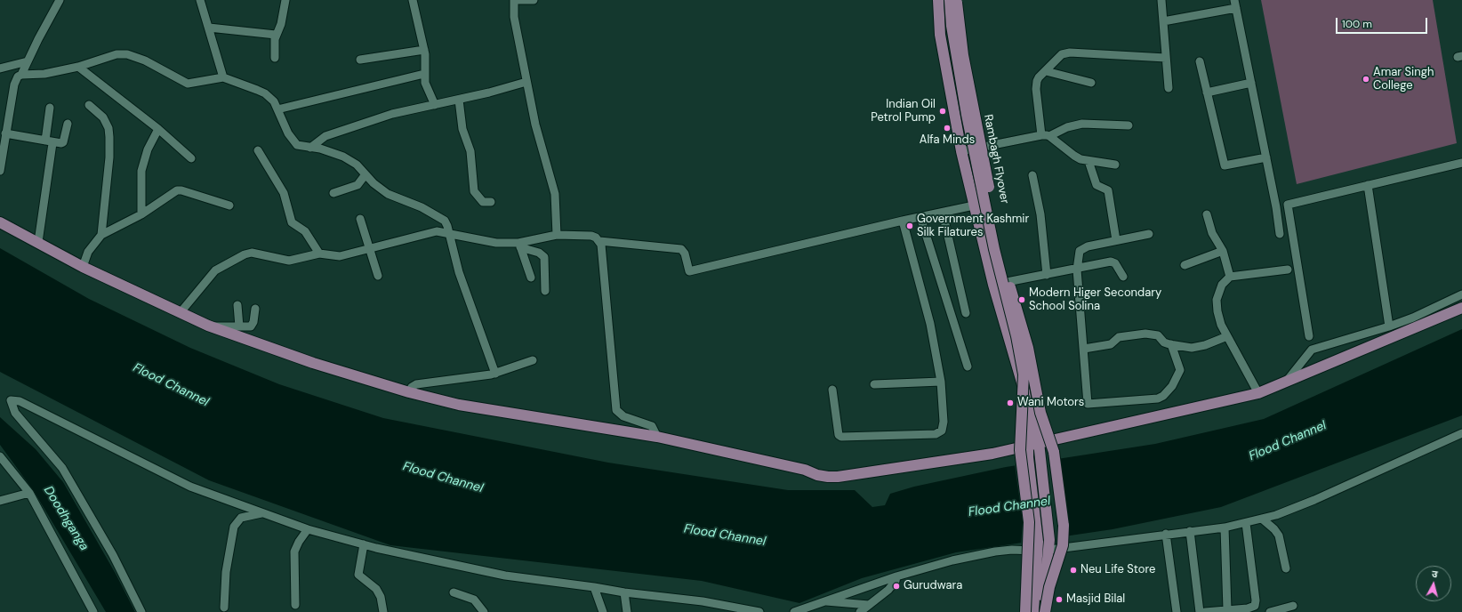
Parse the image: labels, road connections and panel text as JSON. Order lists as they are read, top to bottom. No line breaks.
{"streets":{"main road":["Rambagh Flyover"]},"water":["Flood Channel","Doodhganga"],"places":["Amar Singh College","Indian Oil Petrol Pump","Alfa Minds","Government Kashmir Silk Filatures","Modern Higer Secondary School Solina","Wani Motors","Neu Life Store","Gurudwara","Masjid Bilal"],"scale_bar":"100 m","north":"top"}
